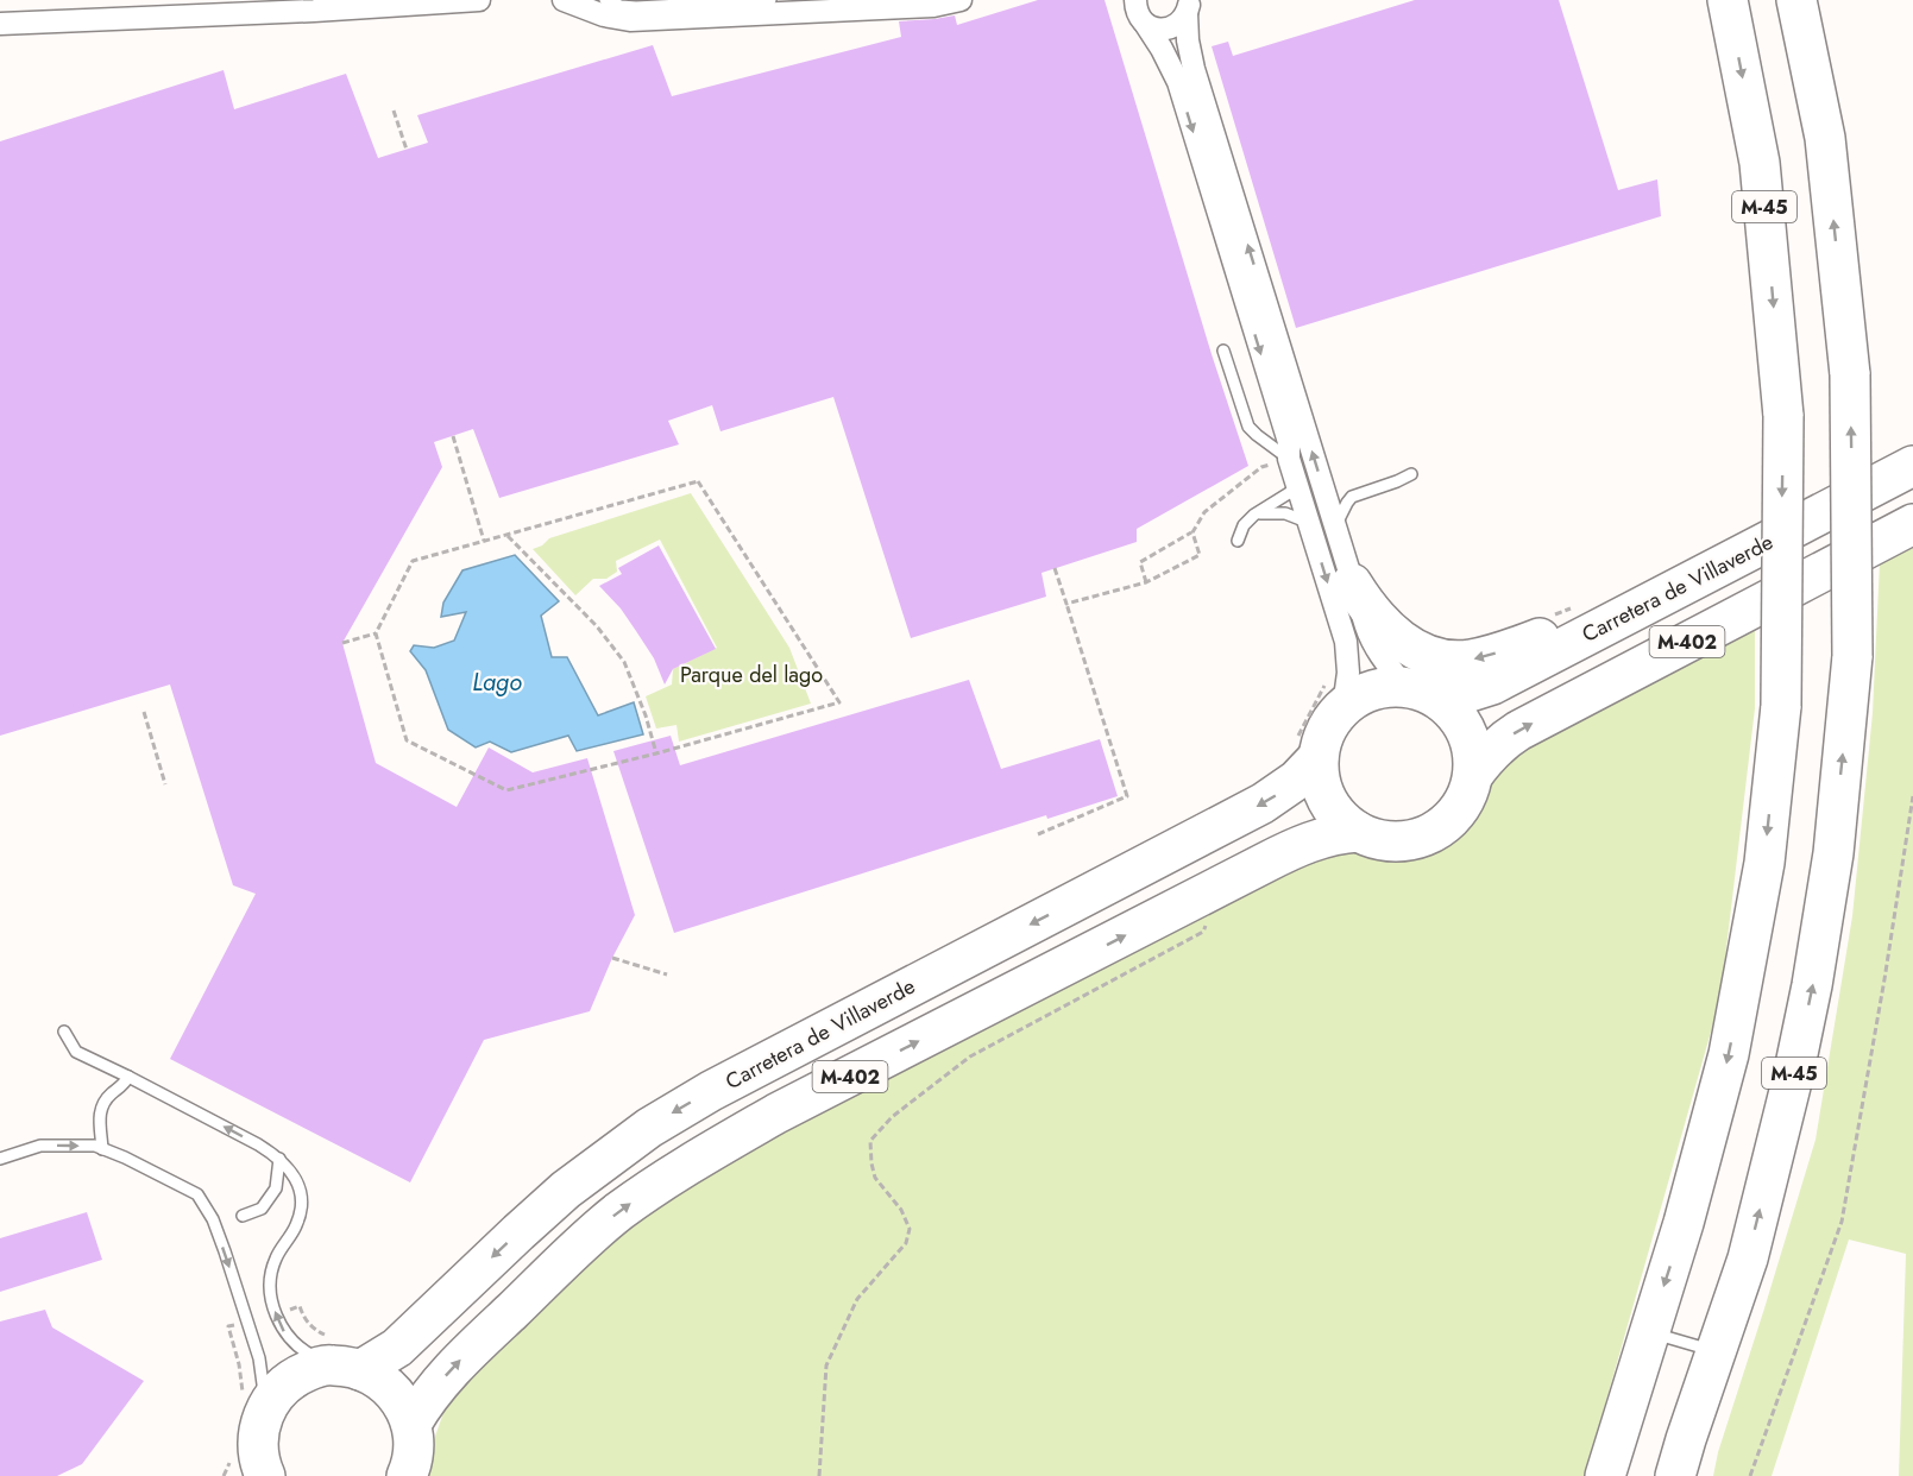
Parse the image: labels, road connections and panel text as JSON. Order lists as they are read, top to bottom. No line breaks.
{"streets":{"highway":["M-45","Carretera de Villaverde","M-402"]},"crossings":[["Carretera de Villaverde","M-402"]],"water":["Lago"],"parks":["Parque del lago"]}
